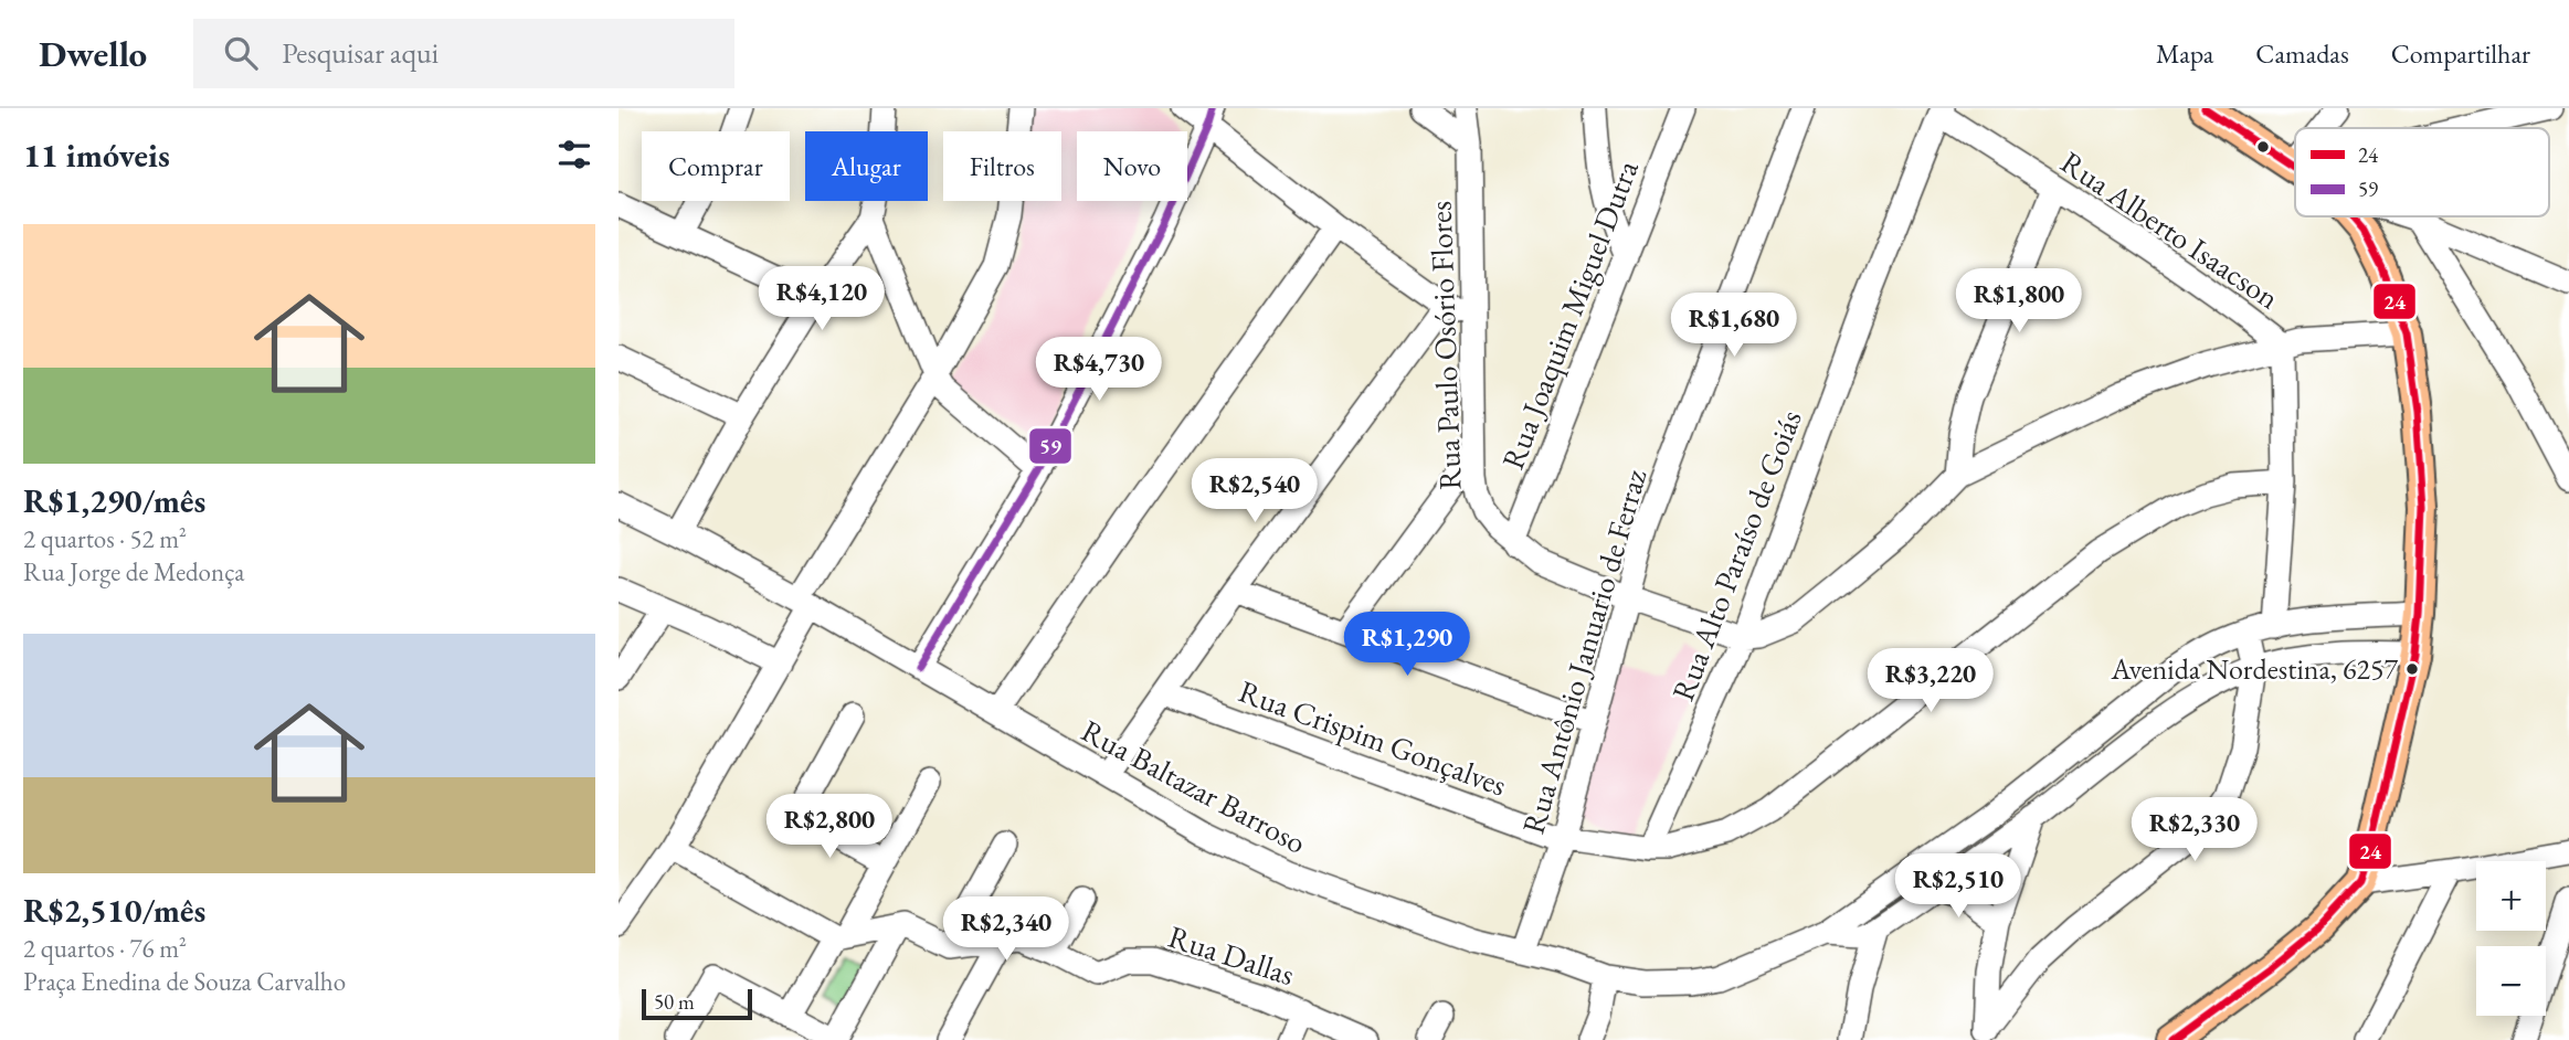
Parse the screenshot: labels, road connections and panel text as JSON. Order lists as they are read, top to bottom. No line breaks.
{"streets":{"street":["Rua Alberto Isaacson","Rua Joaquim Miguel Dutra","Rua Paulo Osório Flores","Rua Alto Paraíso de Goiás","Rua Antônio Januario de Ferraz","Rua Crispim Gonçalves","Rua Baltazar Barroso","Rua Dallas"]},"crossings":[["Rua Alberto Isaacson","Rua Alto Paraíso de Goiás"],["Rua Alberto Isaacson","Rua Crispim Gonçalves"],["Rua Joaquim Miguel Dutra","Rua Paulo Osório Flores"],["Rua Paulo Osório Flores","Rua Alto Paraíso de Goiás"],["Rua Paulo Osório Flores","Rua Antônio Januario de Ferraz"],["Rua Alto Paraíso de Goiás","Rua Crispim Gonçalves"],["Rua Antônio Januario de Ferraz","Rua Crispim Gonçalves"],["Rua Antônio Januario de Ferraz","Rua Baltazar Barroso"]],"places":["Avenida Nordestina, 6257"],"lines":["transit line 24","transit line 59"],"legend":["24","59"],"scale_bar":"50 m","page":{"header":"Dwello","search":"Pesquisar aqui","nav":["Mapa","Camadas","Compartilhar"],"heading":"11 imóveis","chip":["Comprar","Alugar","Filtros","Novo"],"list":[{"name":"R$1,290/mês","note":"2 quartos · 52 m² · Rua Jorge de Medonça"},{"name":"R$2,510/mês","note":"2 quartos · 76 m² · Praça Enedina de Souza Carvalho"}],"price":["R$4,120","R$1,800","R$1,680","R$4,730","R$2,540","R$1,290","R$3,220","R$2,800","R$2,330","R$2,510","R$2,340"],"map_buttons":["+","−"],"scale":"50 m"}}
